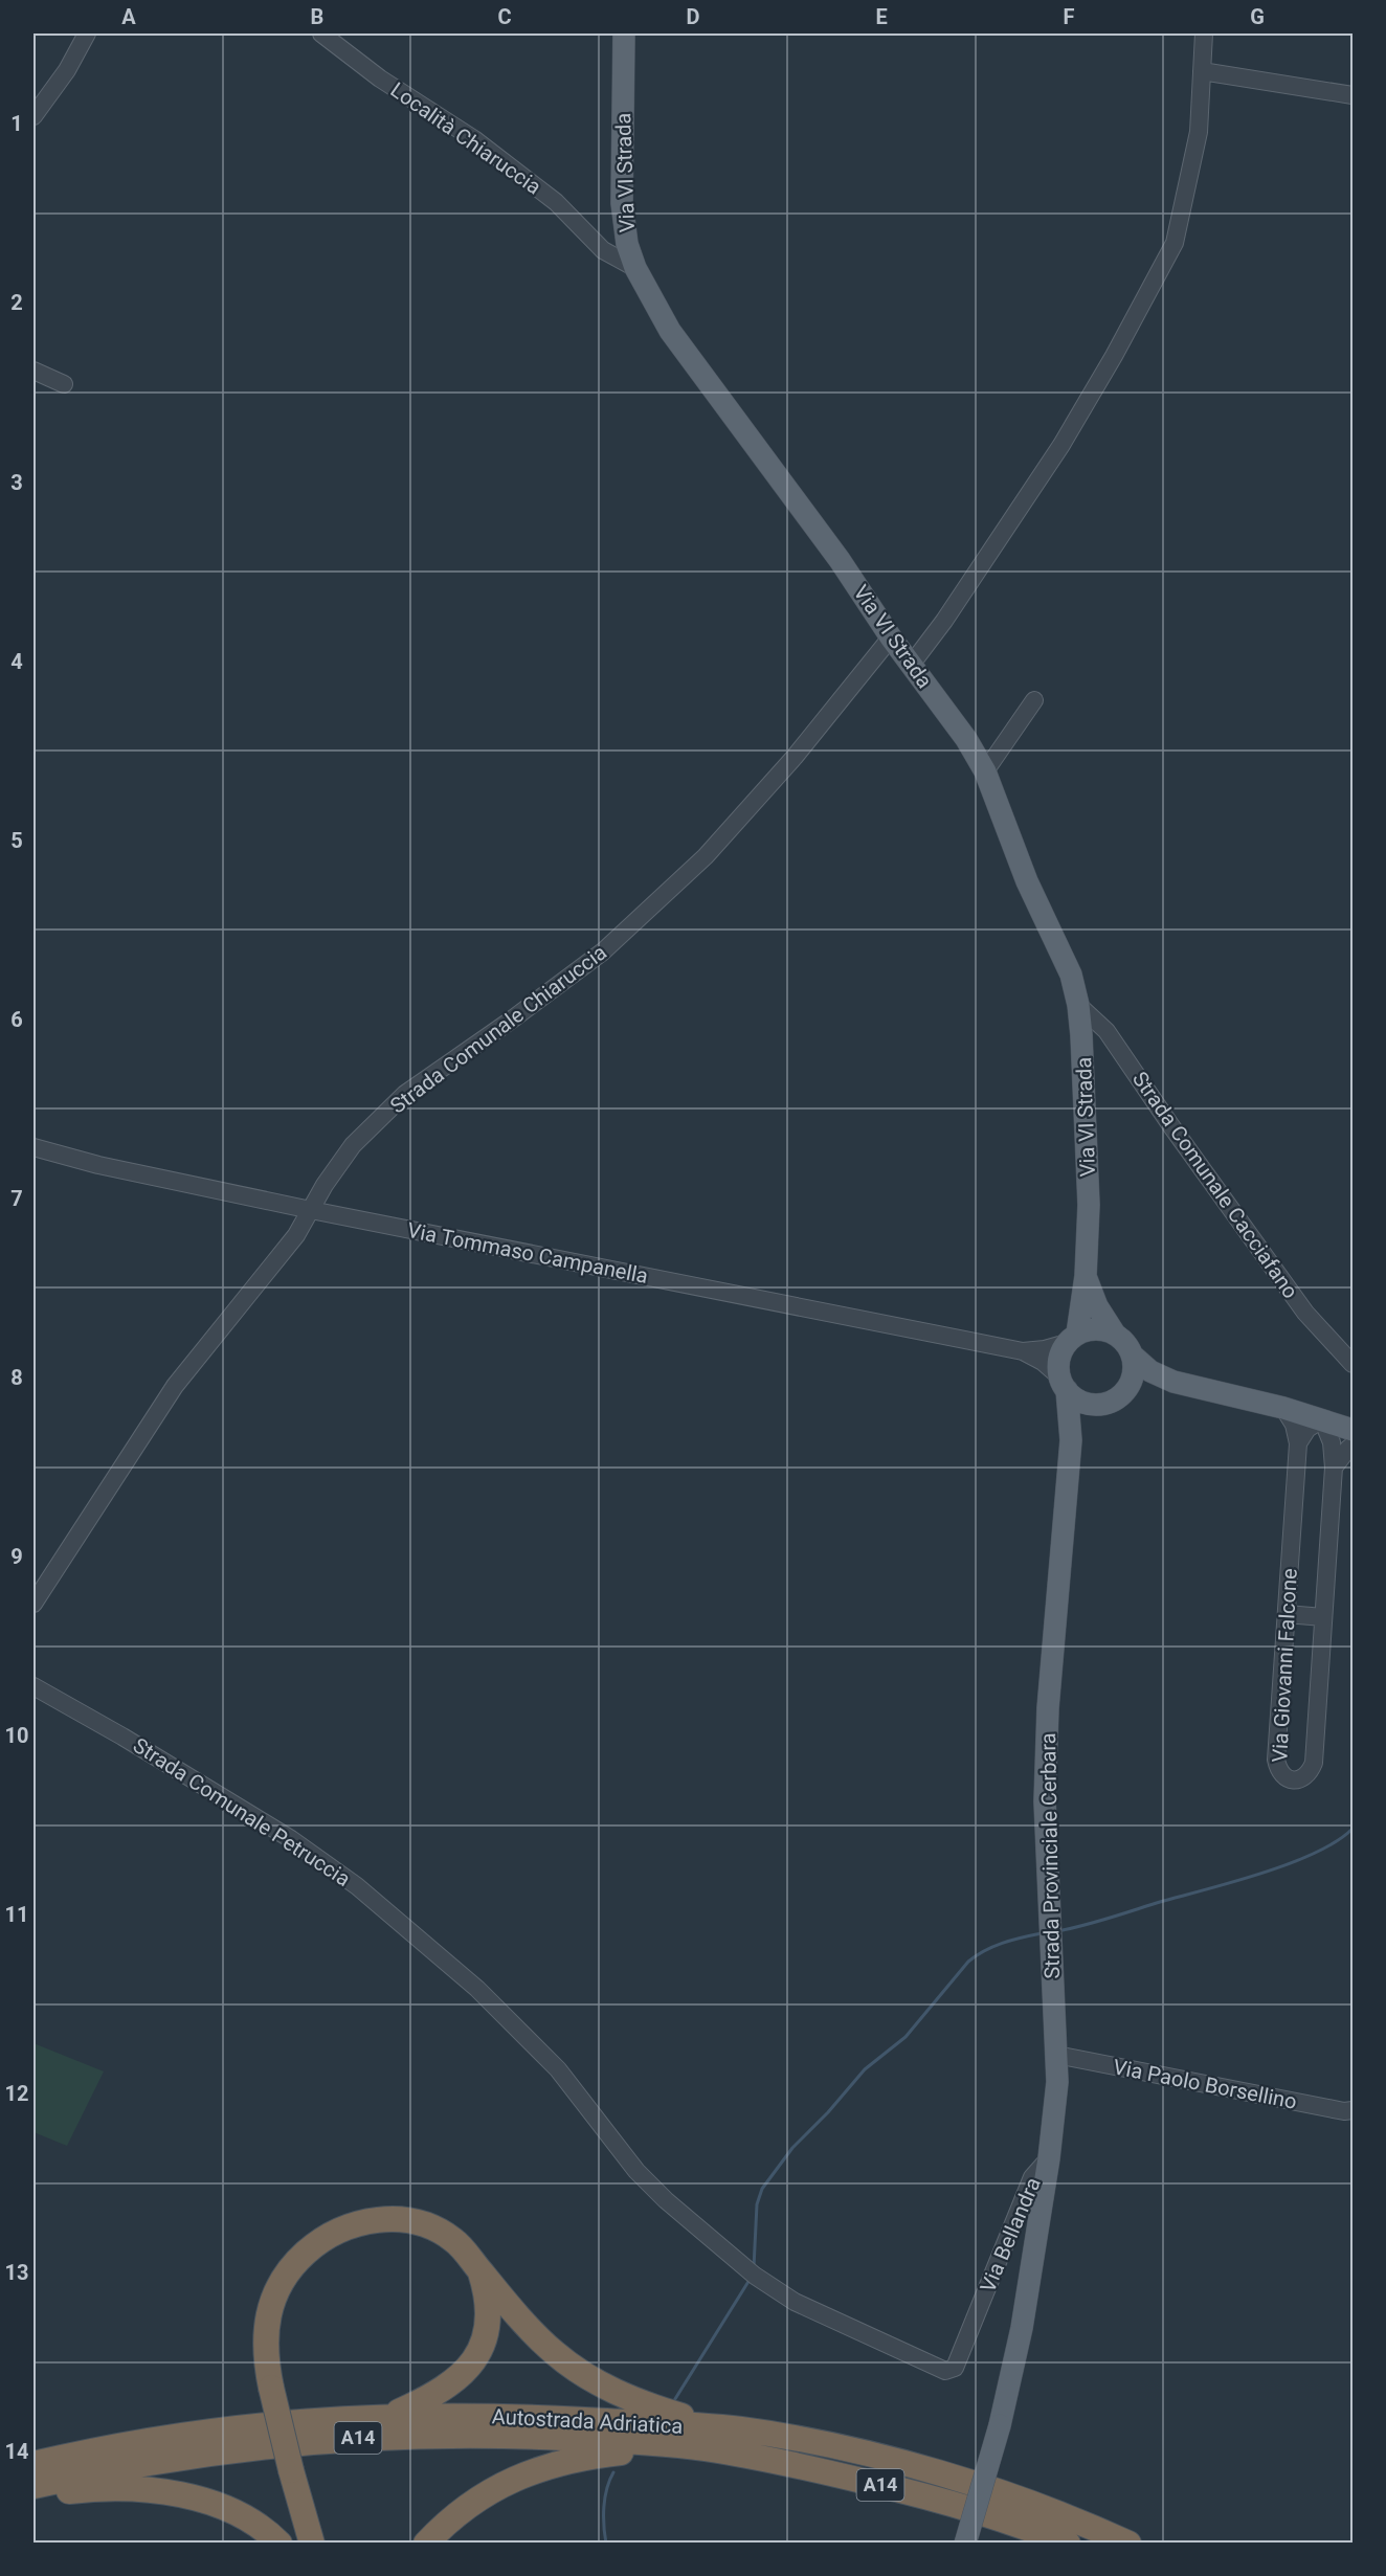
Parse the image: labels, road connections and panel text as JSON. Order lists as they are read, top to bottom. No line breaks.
{"streets":{"highway":["Autostrada Adriatica","A14"],"main road":["Via VI Strada","Strada Provinciale Cerbara","Via Bellandra"],"street":["Località Chiaruccia","Strada Comunale Chiaruccia","Strada Comunale Cacciafano","Via Tommaso Campanella","Via Giovanni Falcone","Strada Comunale Petruccia","Via Paolo Borsellino"]},"crossings":[["Località Chiaruccia","Via VI Strada"],["Via VI Strada","Strada Comunale Chiaruccia"],["Via VI Strada","Strada Comunale Cacciafano"],["Via VI Strada","Via Tommaso Campanella"],["Via VI Strada","Strada Provinciale Cerbara"],["Strada Comunale Chiaruccia","Via Tommaso Campanella"],["Via Tommaso Campanella","Strada Provinciale Cerbara"],["Strada Comunale Petruccia","Via Bellandra"],["Strada Provinciale Cerbara","Via Paolo Borsellino"],["Strada Provinciale Cerbara","Via Bellandra"],["Autostrada Adriatica","A14"]],"grid":{"columns":["A","B","C","D","E","F","G"],"rows":["1","2","3","4","5","6","7","8","9","10","11","12","13","14"]}}
